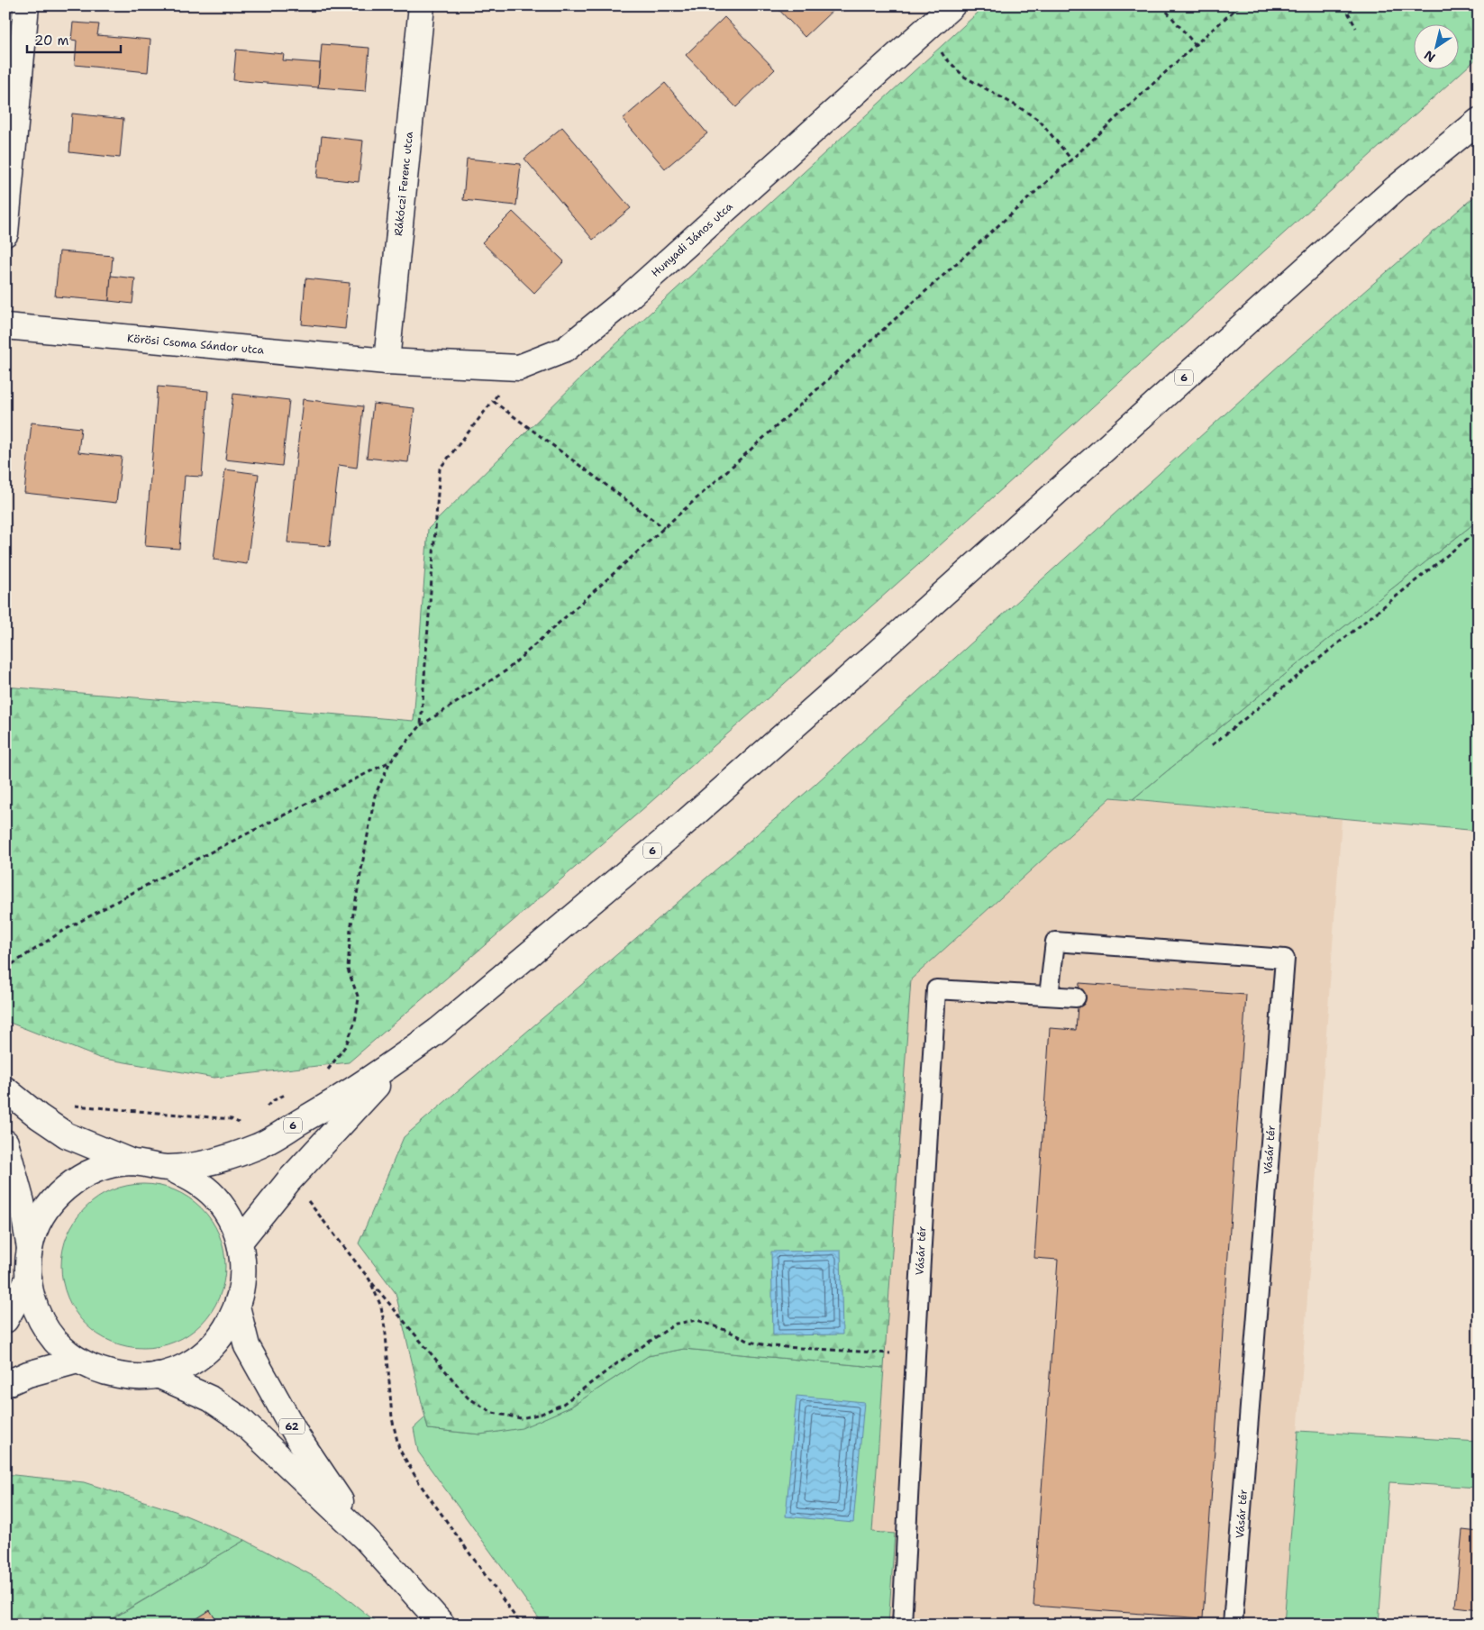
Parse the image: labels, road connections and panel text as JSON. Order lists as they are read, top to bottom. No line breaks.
{"streets":{"main road":["Rákóczi Ferenc utca","Hunyadi János utca","Körösi Csoma Sándor utca","6","62"],"lane":["Vásár tér"]},"crossings":[["Rákóczi Ferenc utca","Hunyadi János utca"],["Rákóczi Ferenc utca","Körösi Csoma Sándor utca"],["Hunyadi János utca","Körösi Csoma Sándor utca"],["6","62"]],"scale_bar":"20 m","north":"bottom left"}
